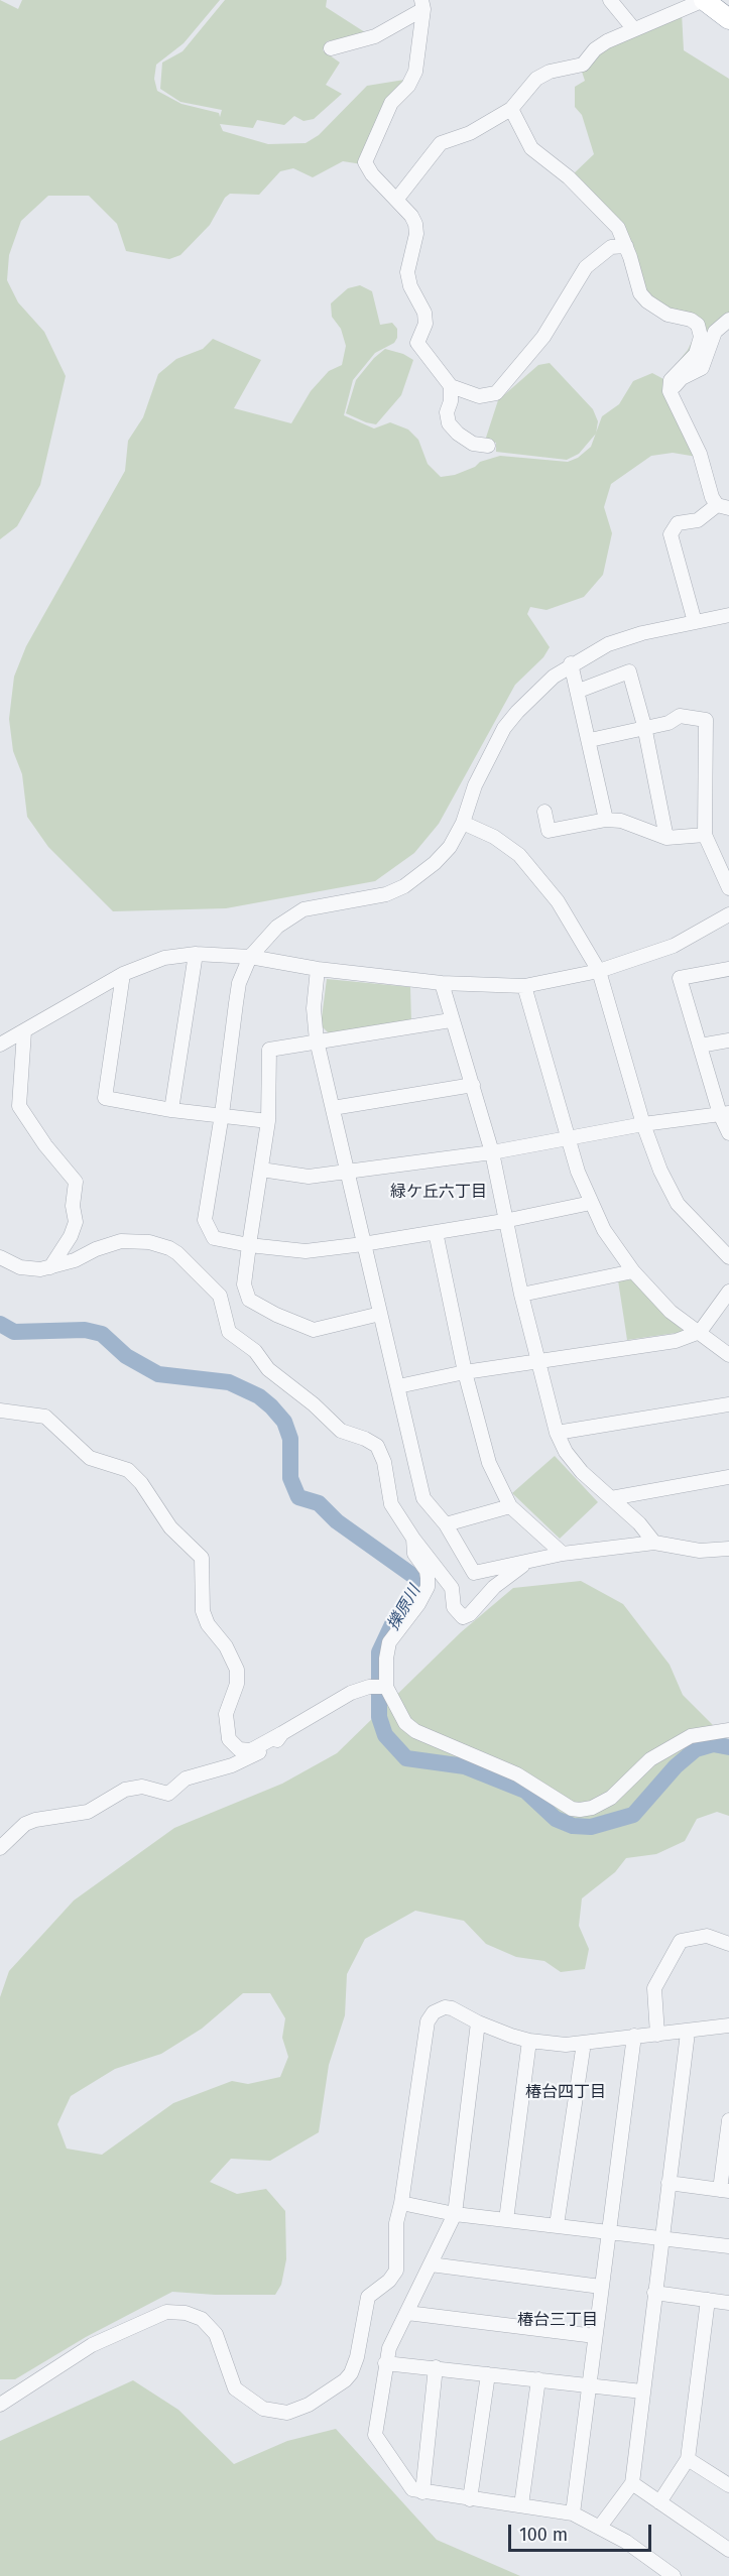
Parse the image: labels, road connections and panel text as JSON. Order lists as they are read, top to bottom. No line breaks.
{"districts":["緑ケ丘六丁目","椿台四丁目","椿台三丁目"],"water":["擽原川"],"scale_bar":"100 m"}
